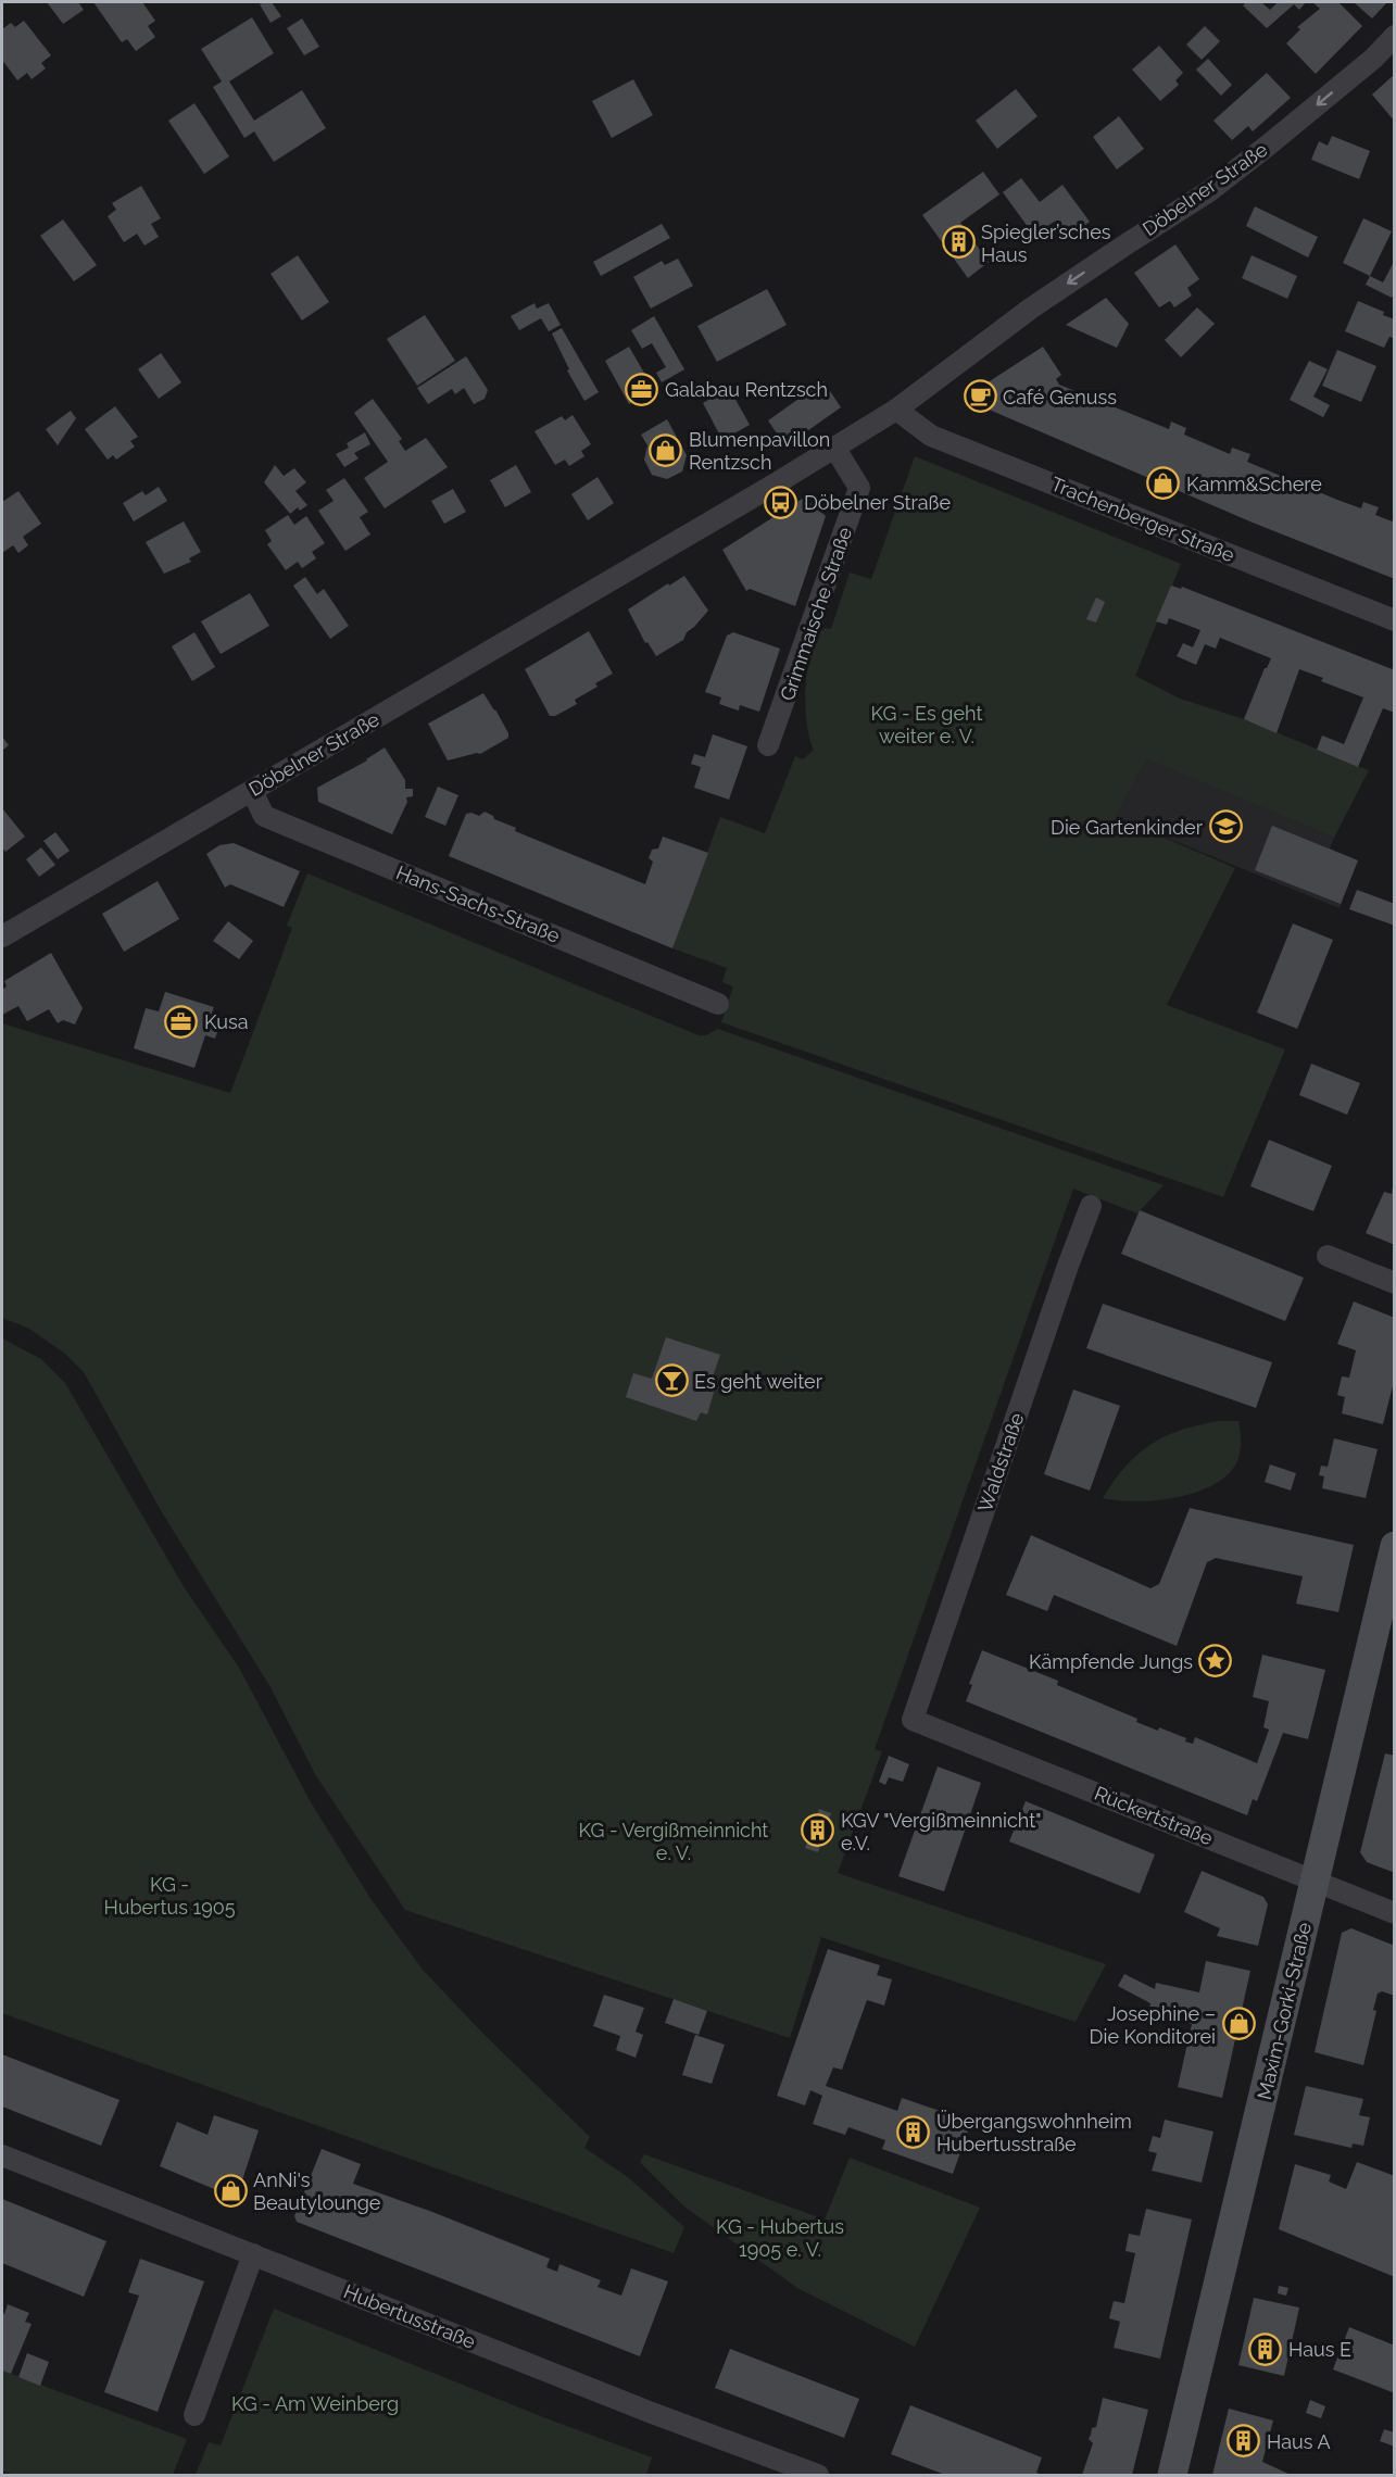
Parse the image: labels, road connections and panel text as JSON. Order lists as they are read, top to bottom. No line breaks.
{"streets":{"street":["Döbelner Straße","Trachenberger Straße","Grimmaische Straße","Hans-Sachs-Straße","Waldstraße","Rückertstraße","Maxim-Gorki-Straße","Hubertusstraße"]},"crossings":[["Döbelner Straße","Trachenberger Straße"],["Döbelner Straße","Grimmaische Straße"],["Döbelner Straße","Hans-Sachs-Straße"],["Waldstraße","Rückertstraße"],["Rückertstraße","Maxim-Gorki-Straße"]],"one_way":["Döbelner Straße"],"parks":["KG - Es geht weiter e. V.","KG - Vergißmeinnicht e. V.","KG - Hubertus 1905","KG - Hubertus 1905 e. V.","KG - Am Weinberg"],"places":{"building":["Spiegler’sches Haus","KGV \"Vergißmeinnicht\" e.V.","Übergangswohnheim Hubertusstraße","Haus E","Haus A"],"office":["Galabau Rentzsch","Kusa"],"cafe":["Café Genuss"],"shop":["Blumenpavillon Rentzsch","Kamm&Schere","Josephine – Die Konditorei","AnNi's Beautylounge"],"bus stop":["Döbelner Straße"],"school or university":["Die Gartenkinder"],"bar":["Es geht weiter"],"place":["Kämpfende Jungs"]}}
